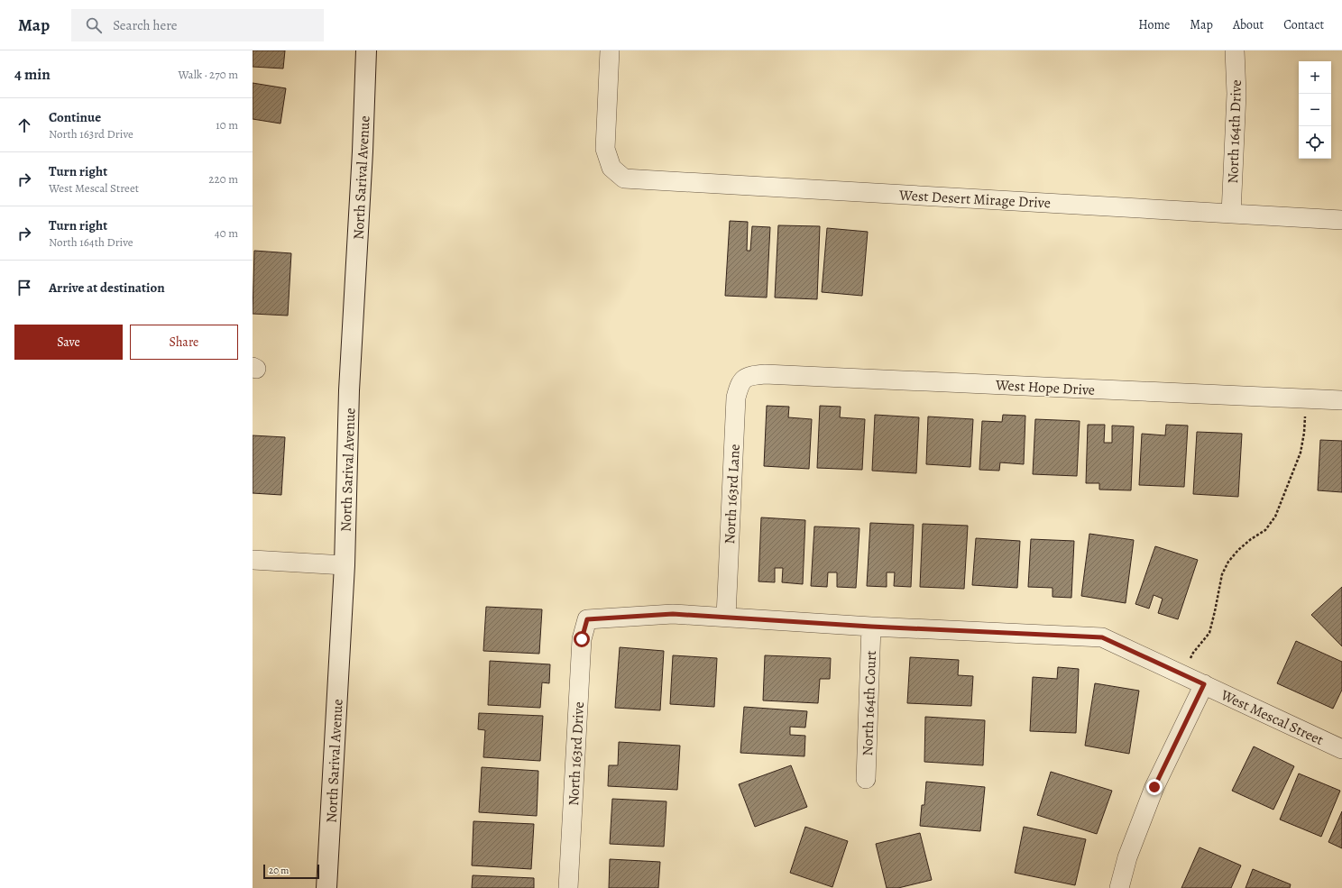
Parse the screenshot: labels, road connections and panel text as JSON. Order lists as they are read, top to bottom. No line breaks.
{"streets":{"main road":["North Sarival Avenue"],"street":["North 164th Drive","West Desert Mirage Drive","West Hope Drive","North 163rd Lane","North 164th Court","West Mescal Street","North 163rd Drive"]},"crossings":[["North 164th Drive","West Desert Mirage Drive"],["West Hope Drive","North 163rd Lane"],["North 163rd Lane","West Mescal Street"],["North 164th Court","West Mescal Street"],["West Mescal Street","North 163rd Drive"]],"scale_bar":"20 m","page":{"header":"Map","search":"Search here","nav":["Home","Map","About","Contact"],"heading":["4 min","Walk · 270 m"],"map_buttons":["+","−"],"list":[["Continue","North 163rd Drive","10 m"],["Turn right","West Mescal Street","220 m"],["Turn right","North 164th Drive","40 m"],"Arrive at destination"],"buttons":["Save","Share"],"scale":"20 m"}}
